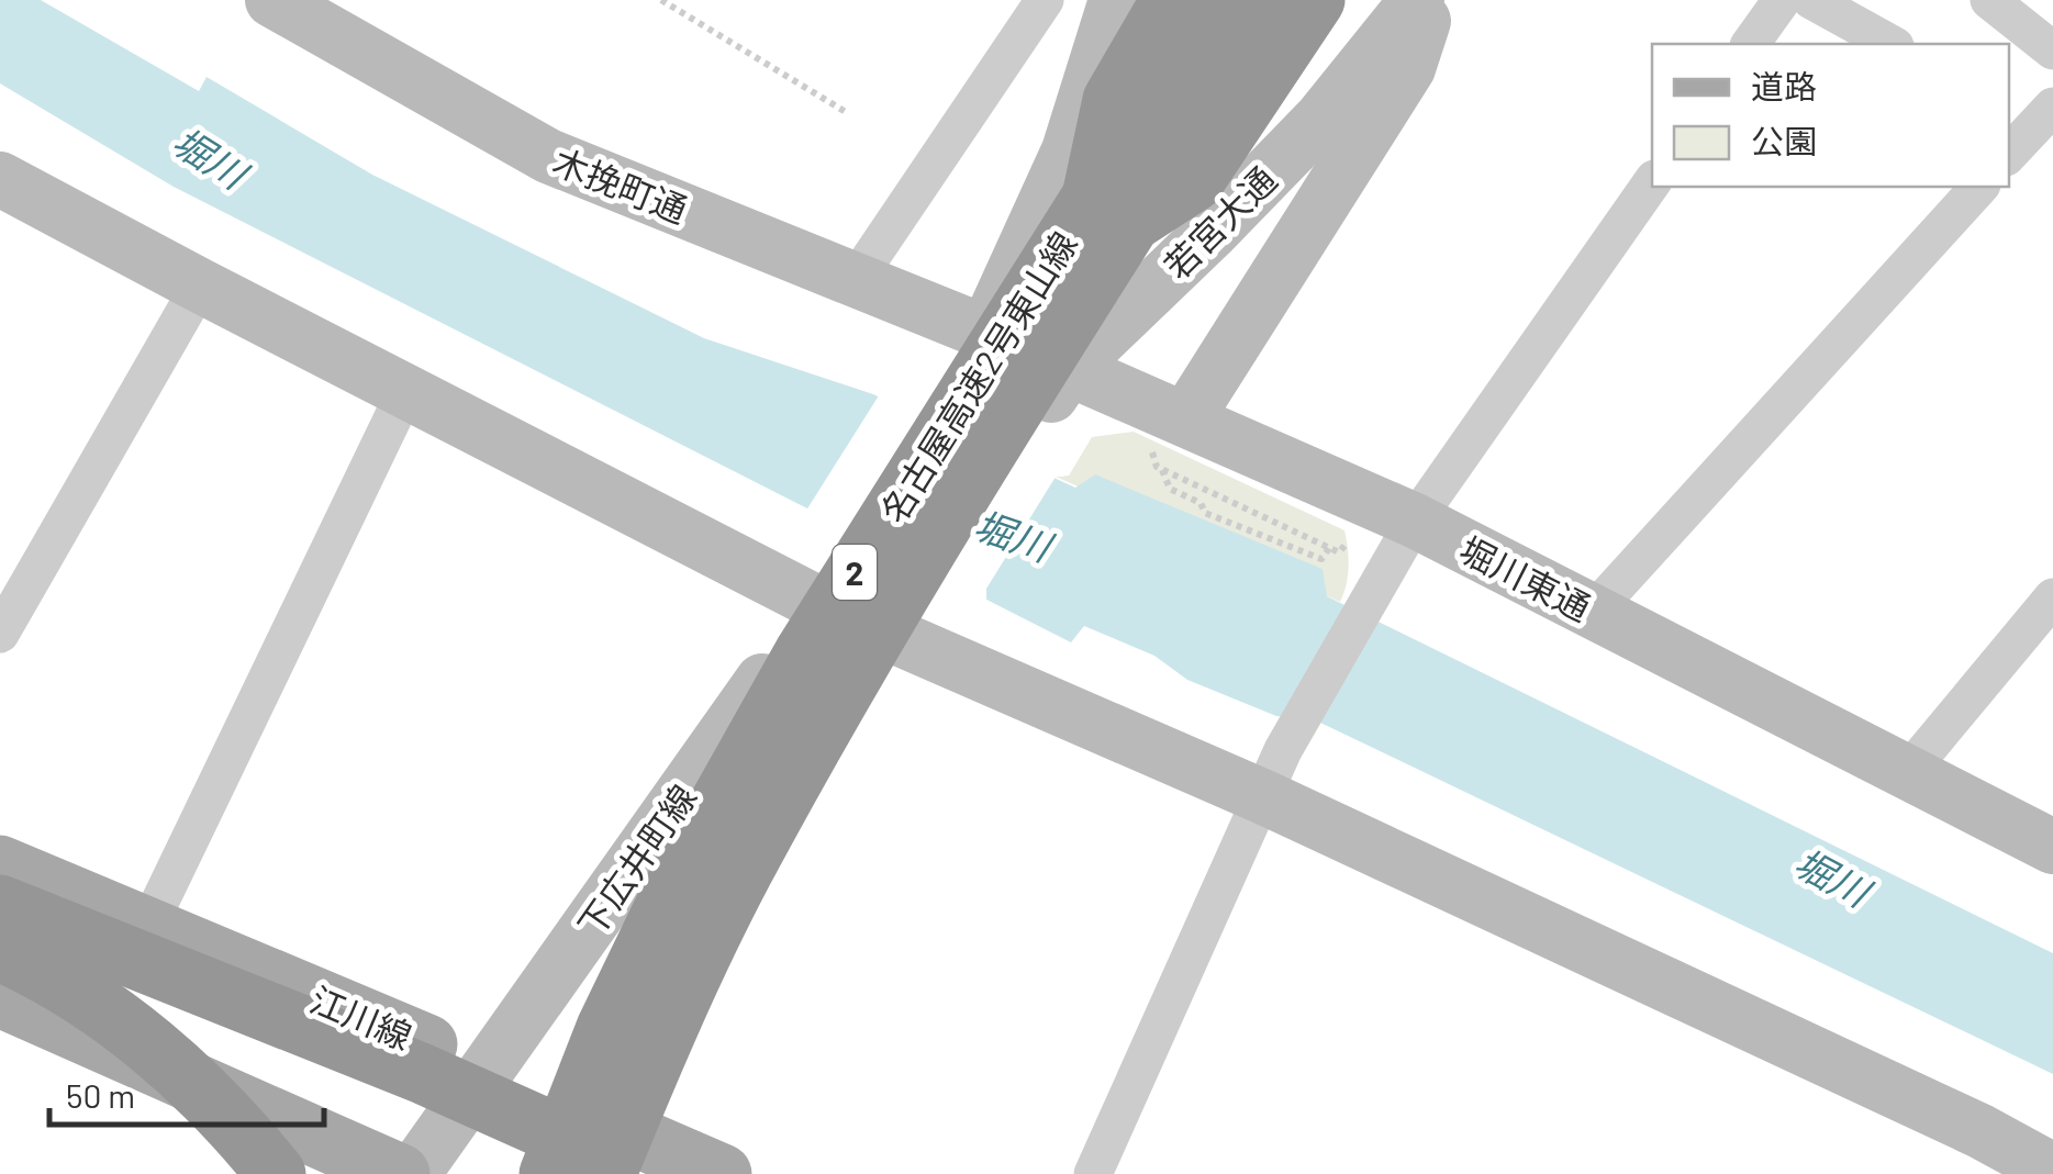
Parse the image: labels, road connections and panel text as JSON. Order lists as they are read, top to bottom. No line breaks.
{"streets":{"highway":["名古屋高速2号東山線","2"],"main road":["江川線"],"street":["木挽町通","若宮大通","堀川東通","下広井町線"]},"crossings":[["木挽町通","堀川東通"],["木挽町通","下広井町線"],["若宮大通","堀川東通"],["堀川東通","下広井町線"],["下広井町線","江川線"]],"water":["堀川"],"legend":["道路","公園"],"scale_bar":"50 m"}
